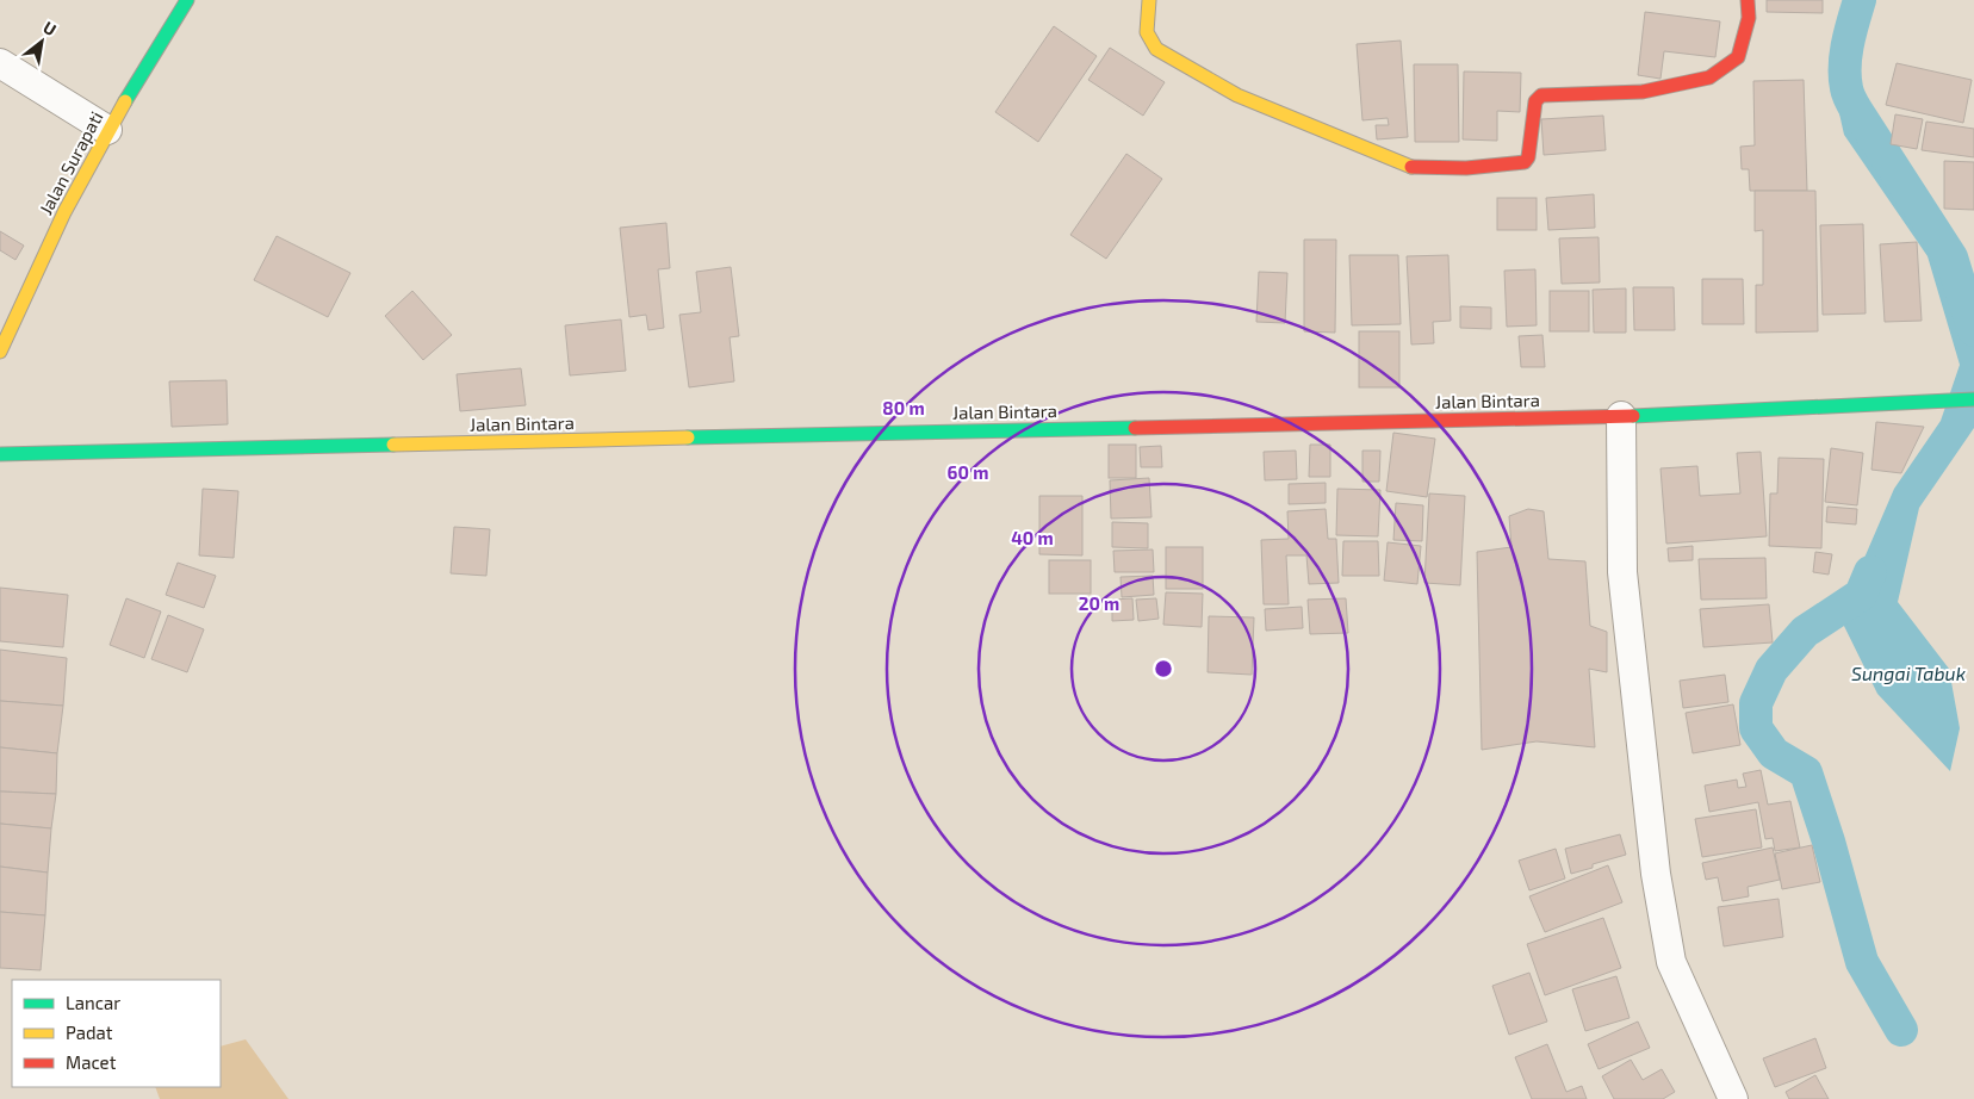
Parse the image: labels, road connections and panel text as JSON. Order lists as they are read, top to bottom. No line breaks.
{"streets":{"street":["Jalan Surapati","Jalan Bintara"]},"water":["Sungai Tabuk"],"legend":["Lancar","Padat","Macet"],"north":"top right","rings":["80 m","60 m","40 m","20 m"]}
